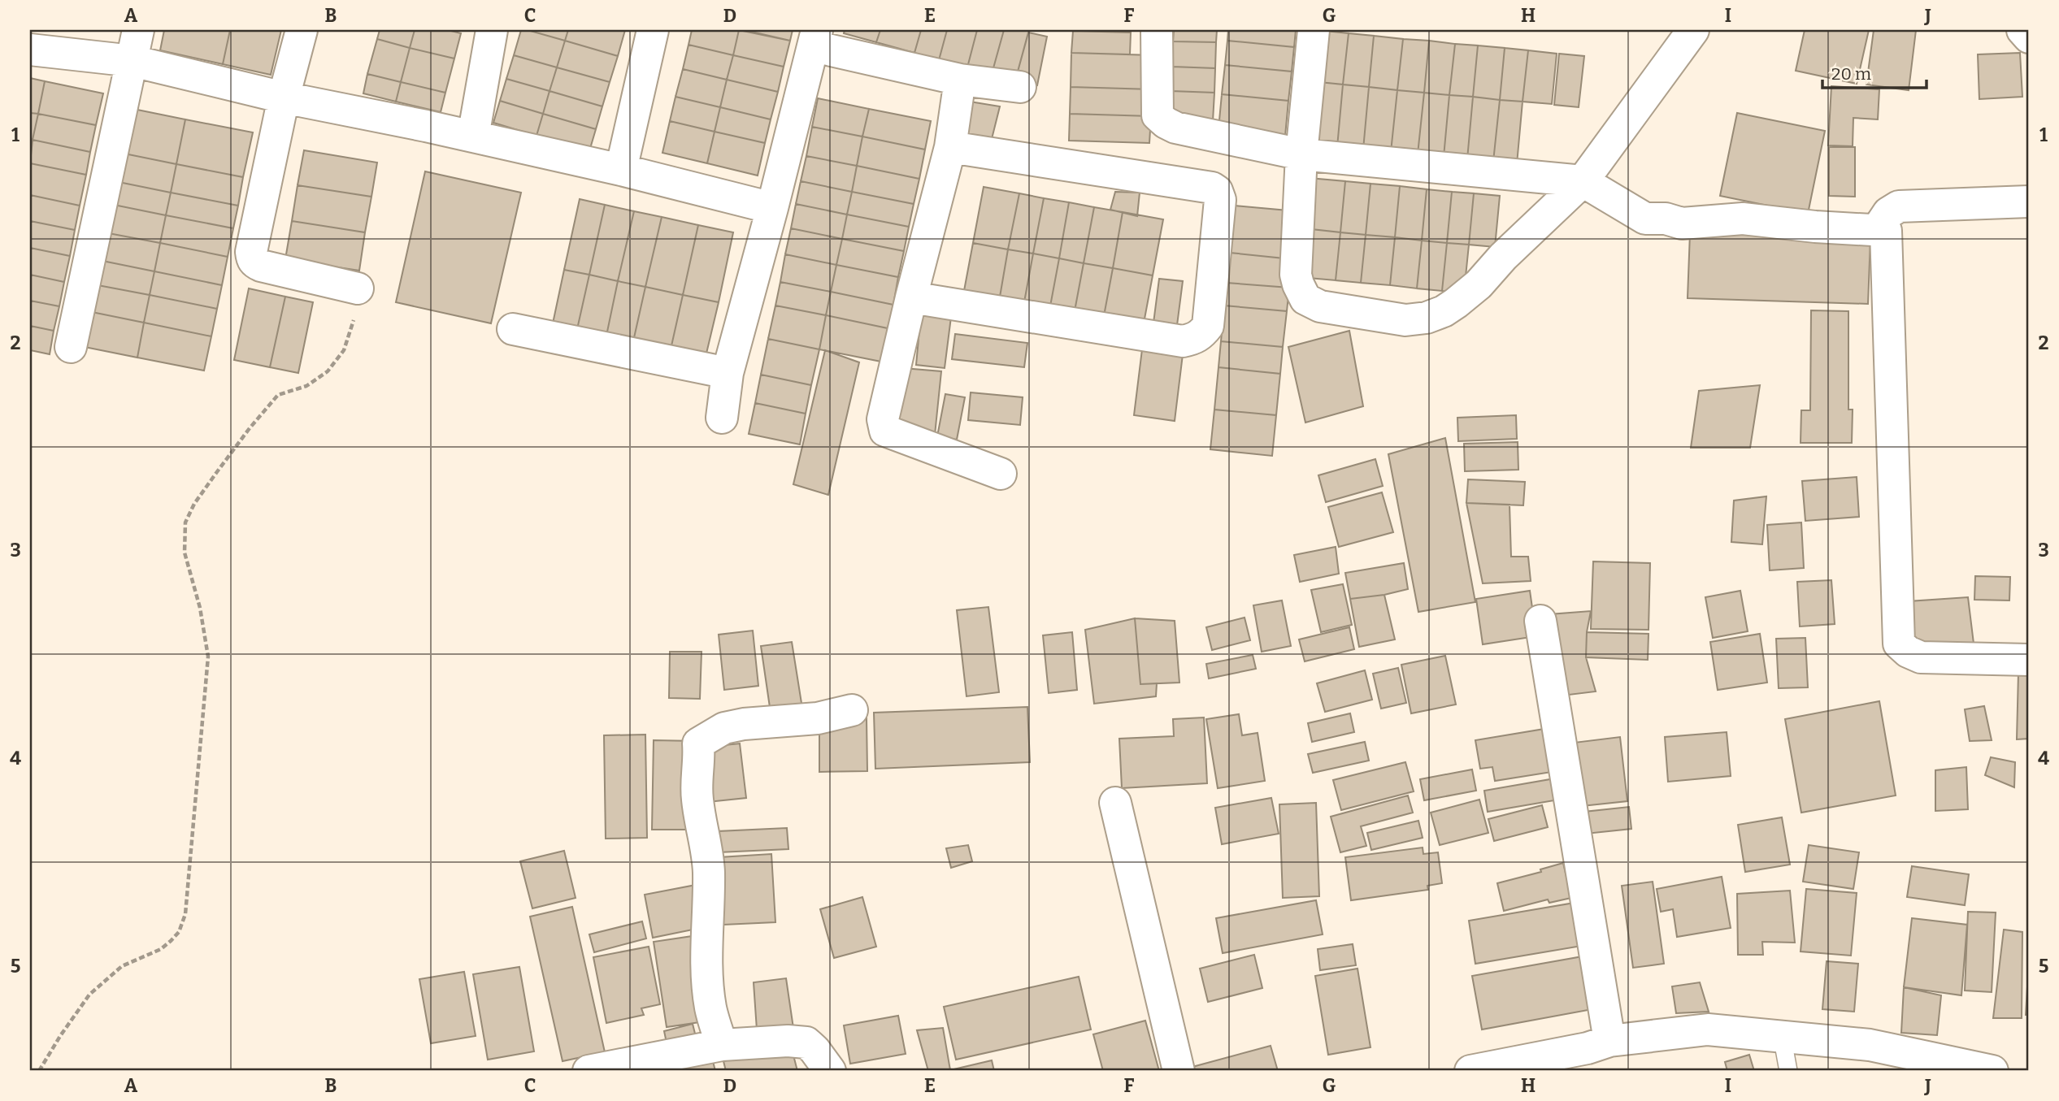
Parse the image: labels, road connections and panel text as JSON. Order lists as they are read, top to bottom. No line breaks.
{"scale_bar":"20 m","grid":{"columns":["A","B","C","D","E","F","G","H","I","J"],"rows":["1","2","3","4","5"]}}
